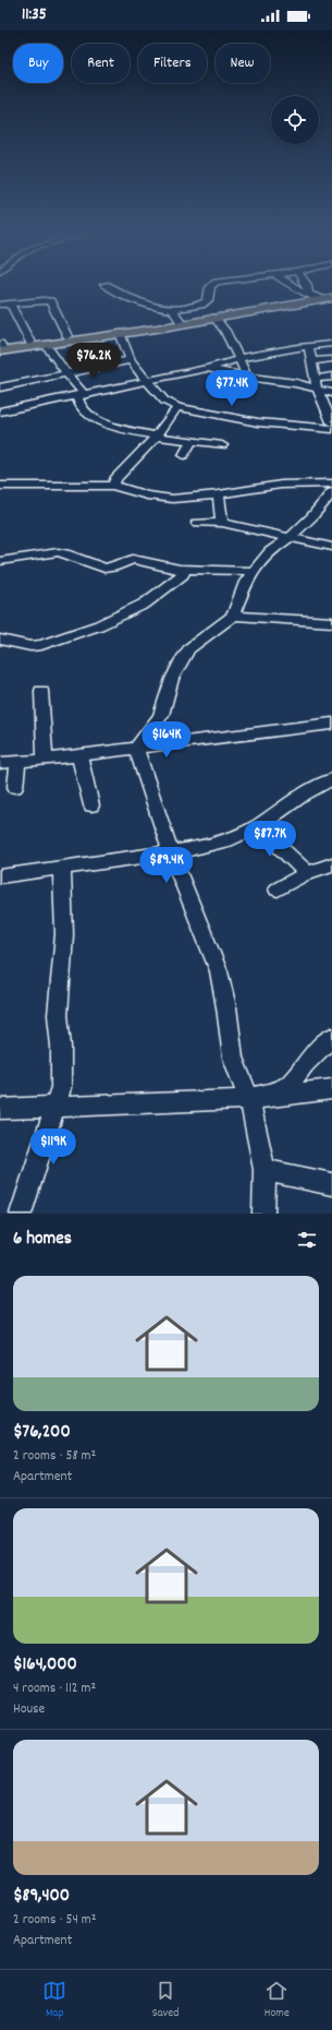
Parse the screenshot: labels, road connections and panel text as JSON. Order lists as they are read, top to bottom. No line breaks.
{"page":{"status":"11:35","chip":["Buy","Rent","Filters","New"],"price":["$76.2K","$77.4K","$164K","$87.7K","$89.4K","$119K"],"heading":"6 homes","list":[{"name":"$76,200","note":"2 rooms · 58 m² · Apartment"},{"name":"$164,000","note":"4 rooms · 112 m² · House"},{"name":"$89,400","note":"2 rooms · 54 m² · Apartment"}],"tabs":["Map","Saved","Home"]}}
